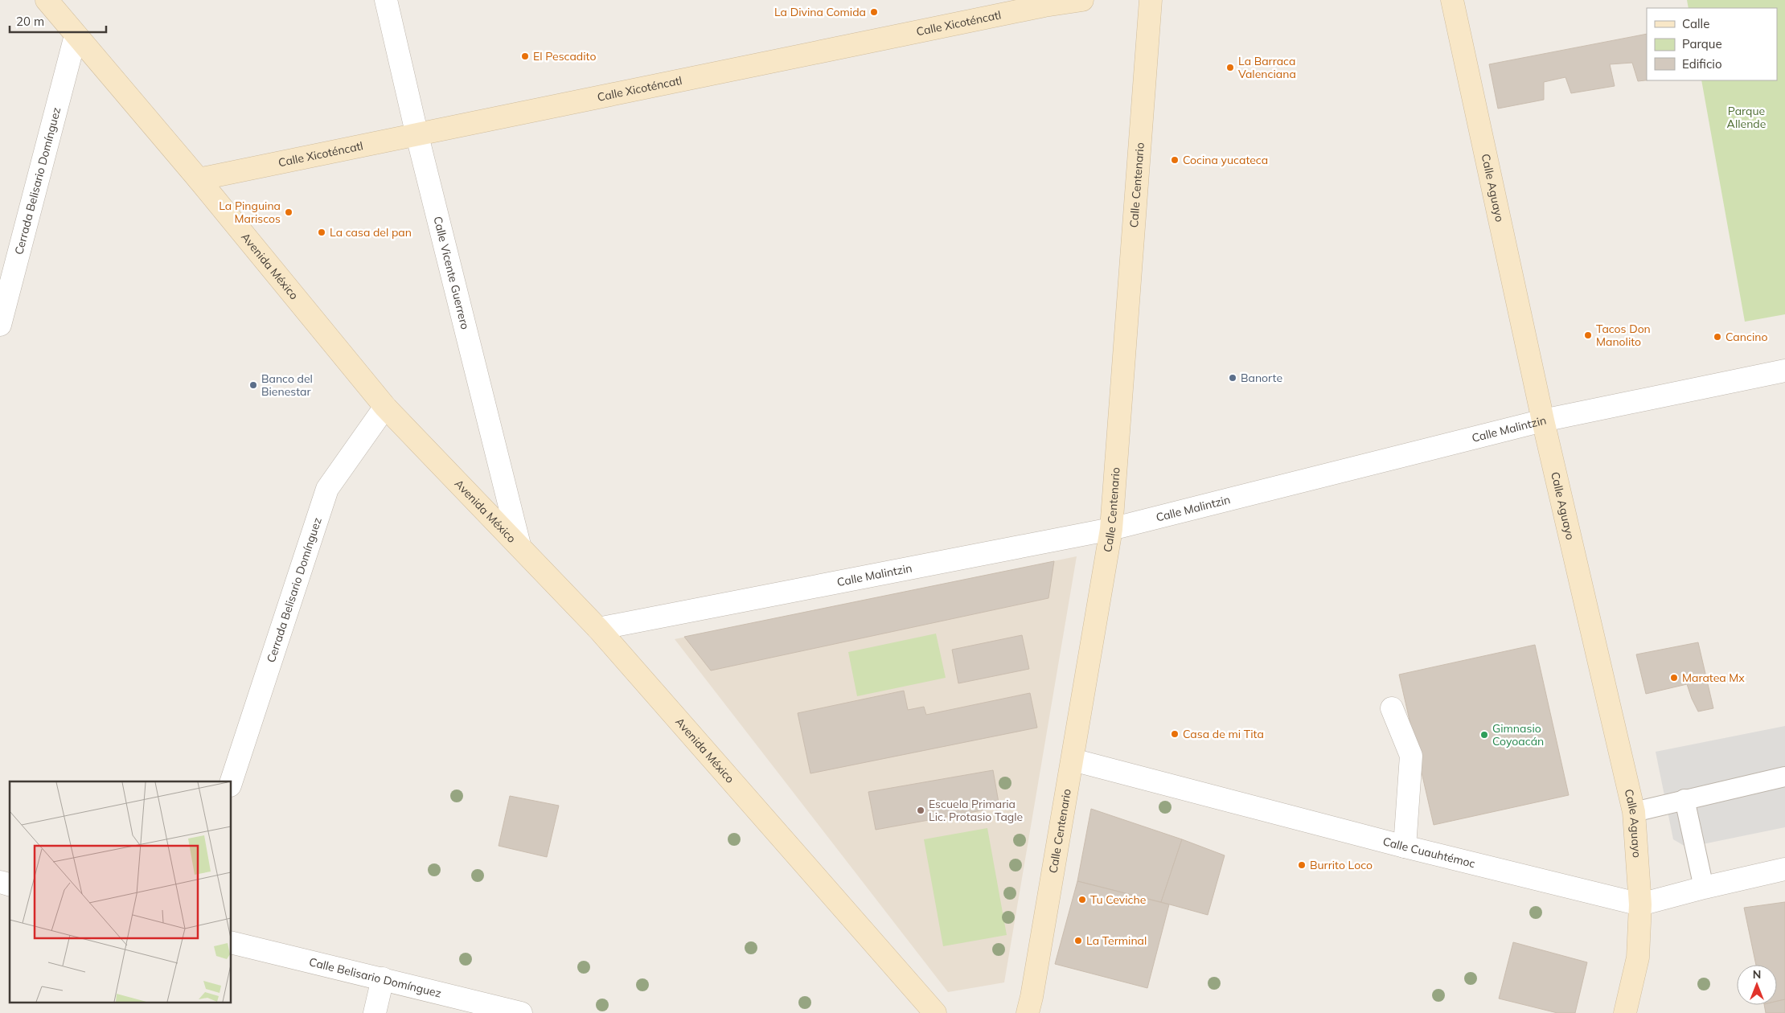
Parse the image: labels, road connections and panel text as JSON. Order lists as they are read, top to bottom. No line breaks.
{"streets":{"street":["Calle Xicoténcatl","Cerrada Belisario Domínguez","Calle Centenario","Calle Aguayo","Avenida México","Calle Vicente Guerrero","Calle Malintzin","Calle Cuauhtémoc","Calle Belisario Domínguez"]},"crossings":[["Calle Xicoténcatl","Avenida México"],["Calle Xicoténcatl","Calle Vicente Guerrero"],["Cerrada Belisario Domínguez","Avenida México"],["Calle Centenario","Calle Malintzin"],["Calle Centenario","Calle Cuauhtémoc"],["Calle Aguayo","Calle Malintzin"],["Calle Aguayo","Calle Cuauhtémoc"],["Avenida México","Calle Vicente Guerrero"],["Avenida México","Calle Malintzin"]],"parks":["Parque Allende"],"places":["La Divina Comida","El Pescadito","La Barraca Valenciana","Cocina yucateca","La Pinguina Mariscos","La casa del pan","Tacos Don Manolito","Cancino","Banorte","Banco del Bienestar","Maratea Mx","Casa de mi Tita","Gimnasio Coyoacán","Escuela Primaria Lic. Protasio Tagle","Burrito Loco","Tu Ceviche","La Terminal"],"legend":["Calle","Parque","Edificio"],"scale_bar":"20 m","north":"top"}
